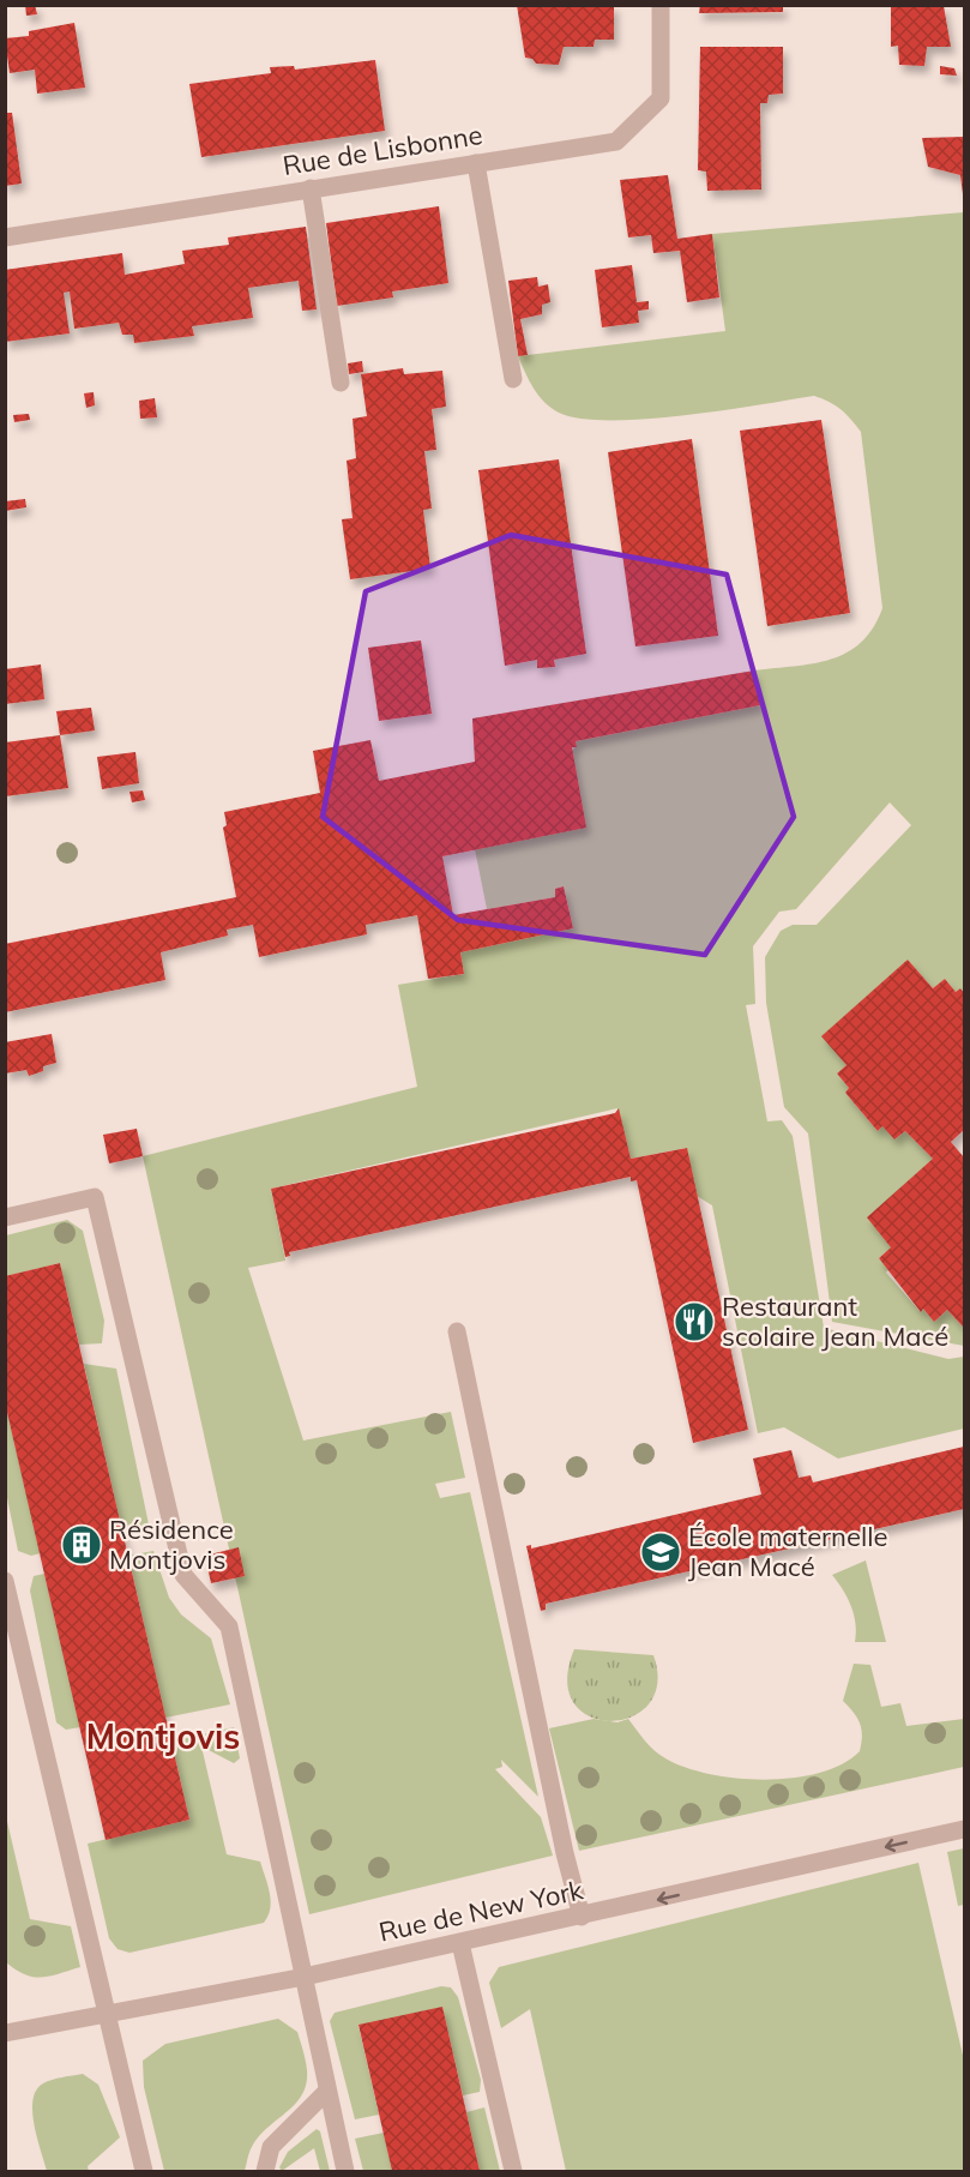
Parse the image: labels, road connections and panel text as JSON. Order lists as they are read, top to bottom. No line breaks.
{"streets":{"street":["Rue de Lisbonne","Rue de New York"]},"one_way":["Rue de New York"],"districts":["Montjovis"],"places":{"restaurant":["Restaurant scolaire Jean Macé"],"building":["Résidence Montjovis"],"school or university":["École maternelle Jean Macé"]}}
